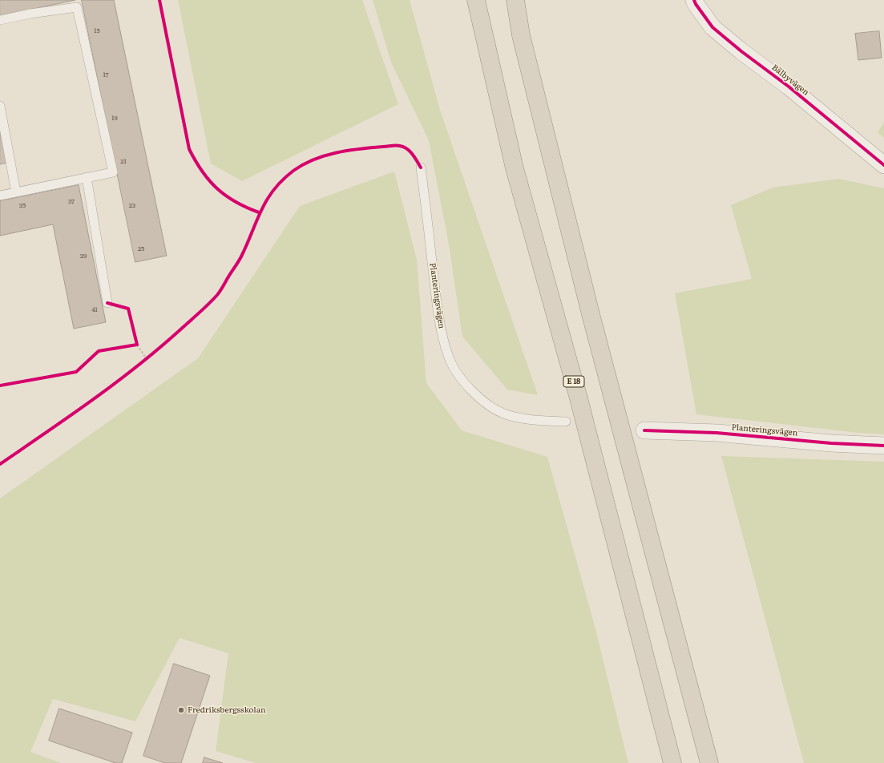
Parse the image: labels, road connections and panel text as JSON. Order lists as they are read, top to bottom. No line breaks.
{"streets":{"highway":["E 18"],"street":["Bälbyvägen","Planteringsvägen"]},"places":["Fredriksbergsskolan"],"house_numbers":["15","17","19","21","37","35","23","25","39","41"]}
